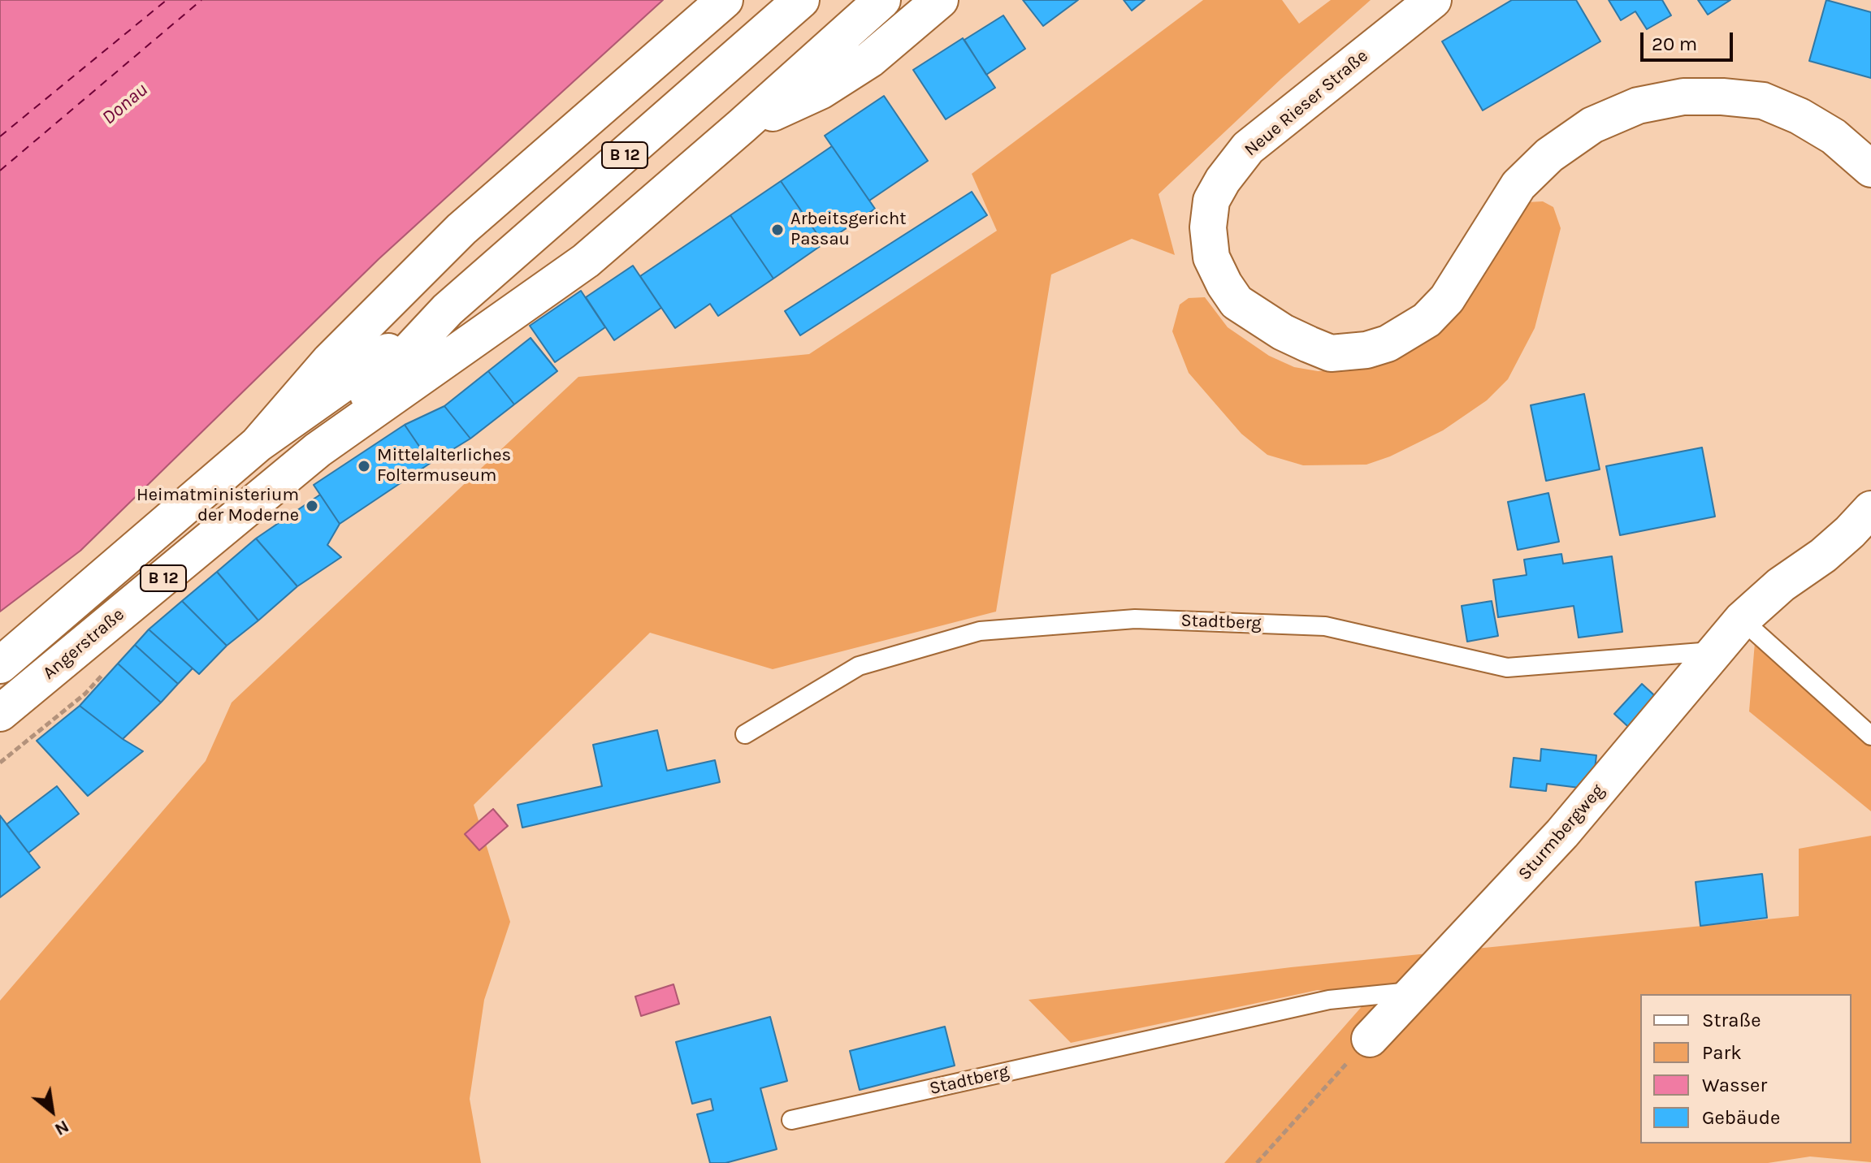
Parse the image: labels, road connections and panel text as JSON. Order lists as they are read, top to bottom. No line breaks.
{"streets":{"main road":["Neue Rieser Straße","B 12","Angerstraße","Sturmbergweg"],"lane":["Stadtberg"]},"crossings":[["B 12","Angerstraße"],["Stadtberg","Sturmbergweg"]],"water":["Donau"],"places":["Arbeitsgericht Passau","Mittelalterliches Foltermuseum","Heimatministerium der Moderne"],"legend":["Straße","Park","Wasser","Gebäude"],"scale_bar":"20 m","north":"bottom right"}
